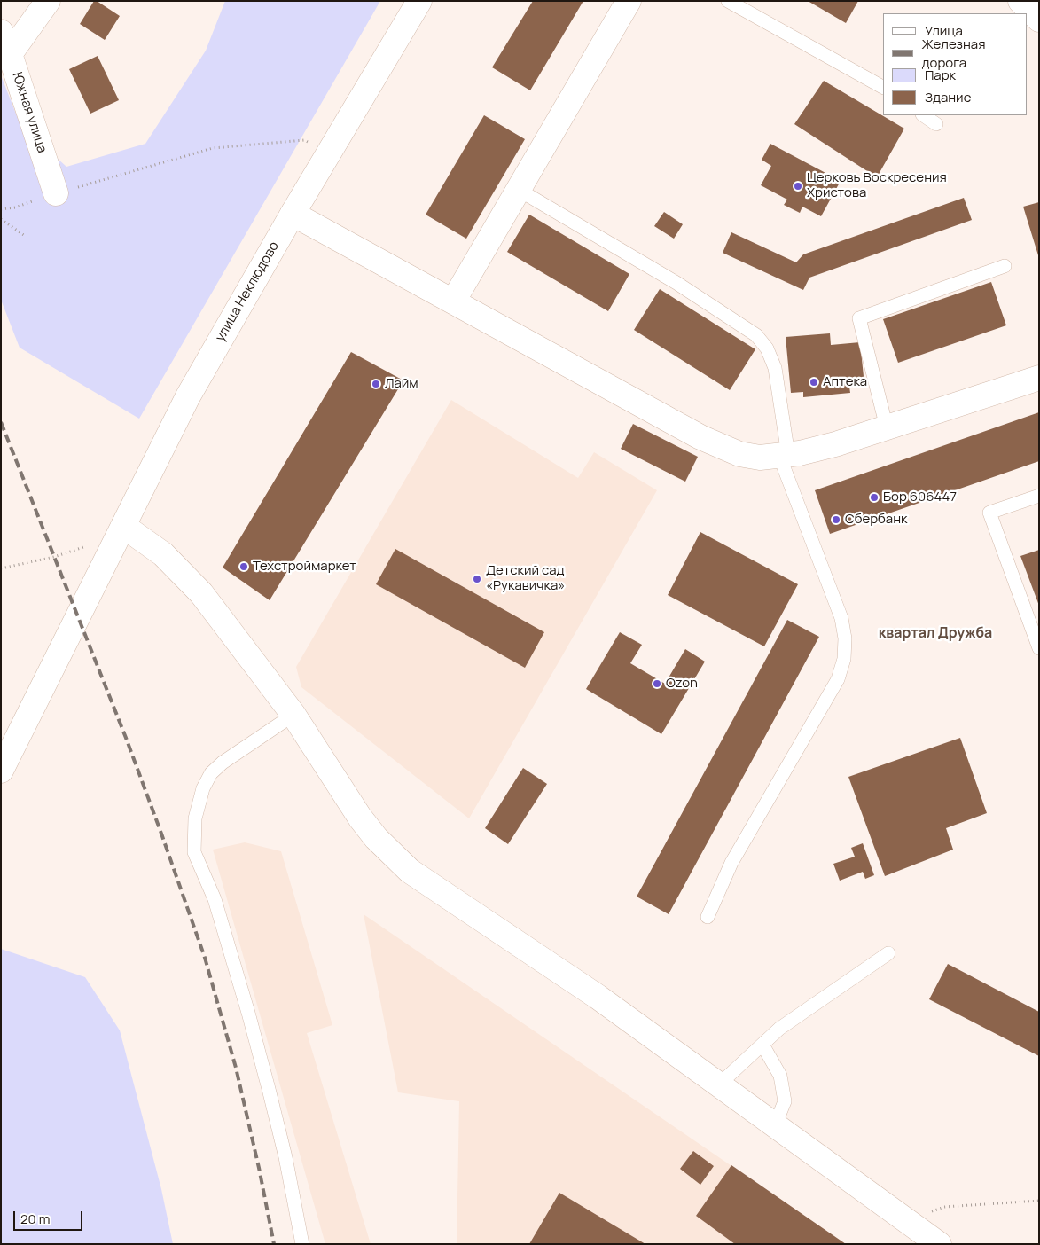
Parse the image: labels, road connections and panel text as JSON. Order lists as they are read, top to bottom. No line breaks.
{"streets":{"street":["Южная улица","улица Неклюдово"]},"districts":["квартал Дружба"],"places":["Церковь Воскресения Христова","Аптека","Лайм","Бор 606447","Сбербанк","Техстроймаркет","Детский сад «Рукавичка»","Ozon"],"legend":["Улица","Железная дорога","Парк","Здание"],"scale_bar":"20 m"}
